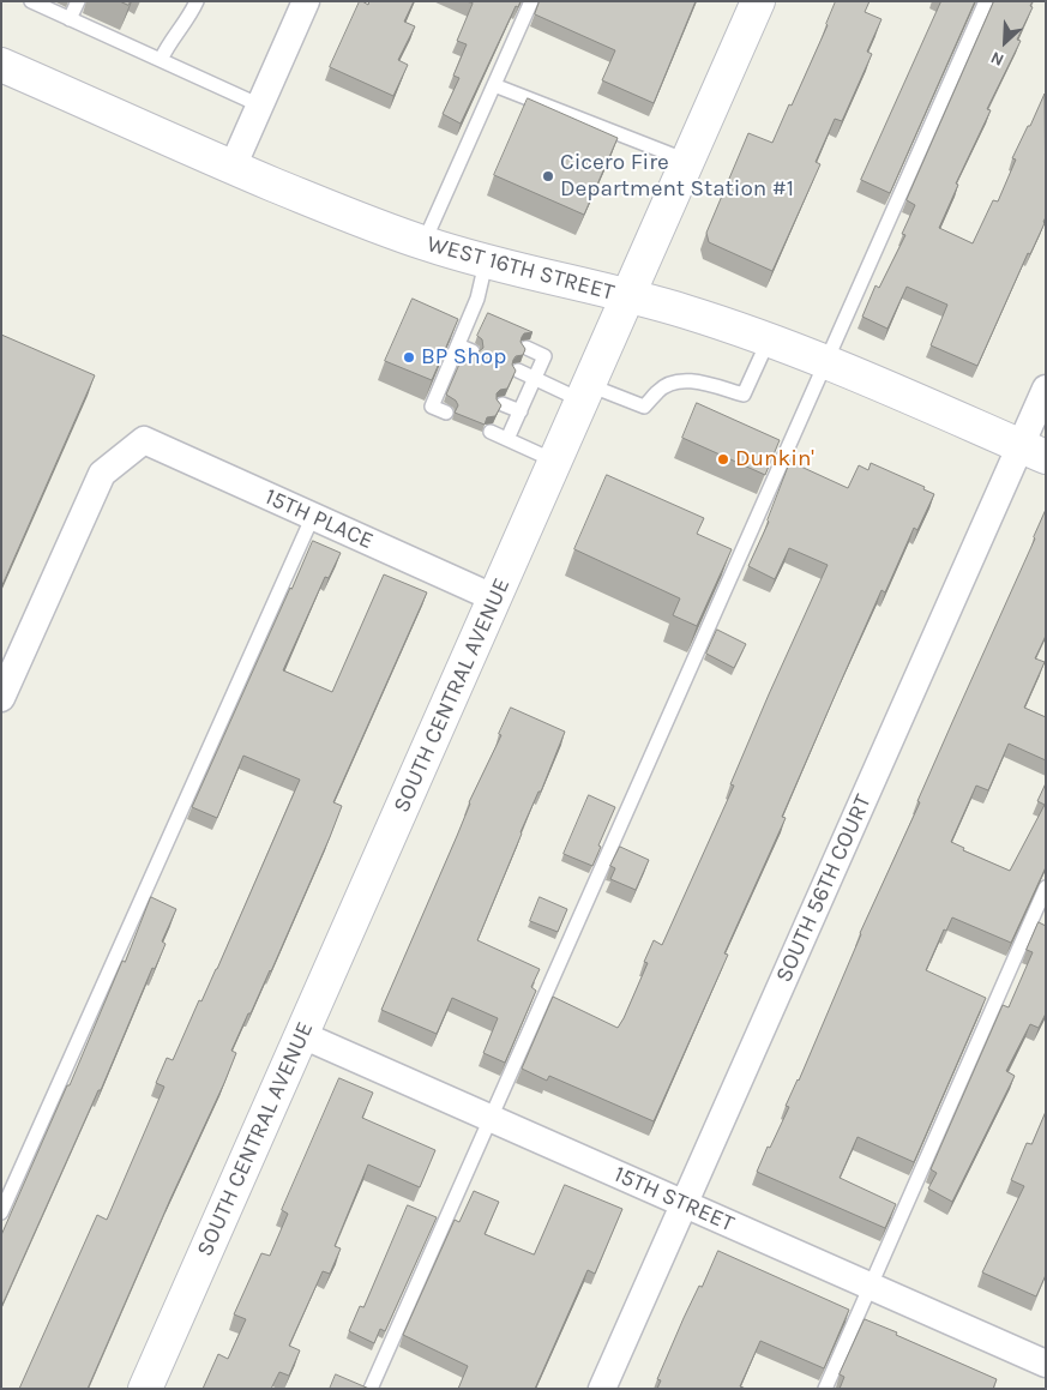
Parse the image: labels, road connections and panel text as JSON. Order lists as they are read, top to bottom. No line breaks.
{"streets":{"main road":["WEST 16TH STREET","SOUTH CENTRAL AVENUE"],"street":["15TH PLACE","SOUTH 56TH COURT","15TH STREET"]},"crossings":[["WEST 16TH STREET","SOUTH CENTRAL AVENUE"],["WEST 16TH STREET","SOUTH 56TH COURT"],["15TH PLACE","SOUTH CENTRAL AVENUE"],["SOUTH CENTRAL AVENUE","15TH STREET"],["SOUTH 56TH COURT","15TH STREET"]],"places":["Cicero Fire Department Station #1","BP Shop","Dunkin'"],"north":"bottom left"}
